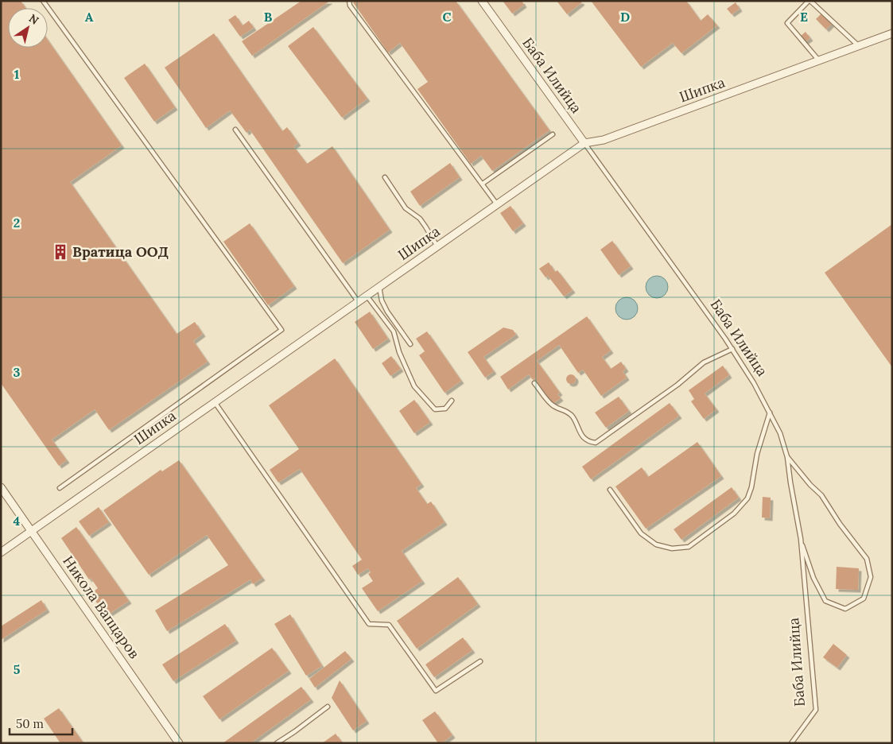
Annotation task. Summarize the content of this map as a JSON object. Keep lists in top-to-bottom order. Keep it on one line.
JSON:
{"streets":{"street":["Баба Илийца","Шипка","Никола Вапцаров"]},"crossings":[["Баба Илийца","Шипка"],["Шипка","Никола Вапцаров"]],"places":{"building":["Вратица ООД"]},"scale_bar":"50 m","north":"top right","grid":{"columns":["A","B","C","D","E"],"rows":["1","2","3","4","5"]}}
